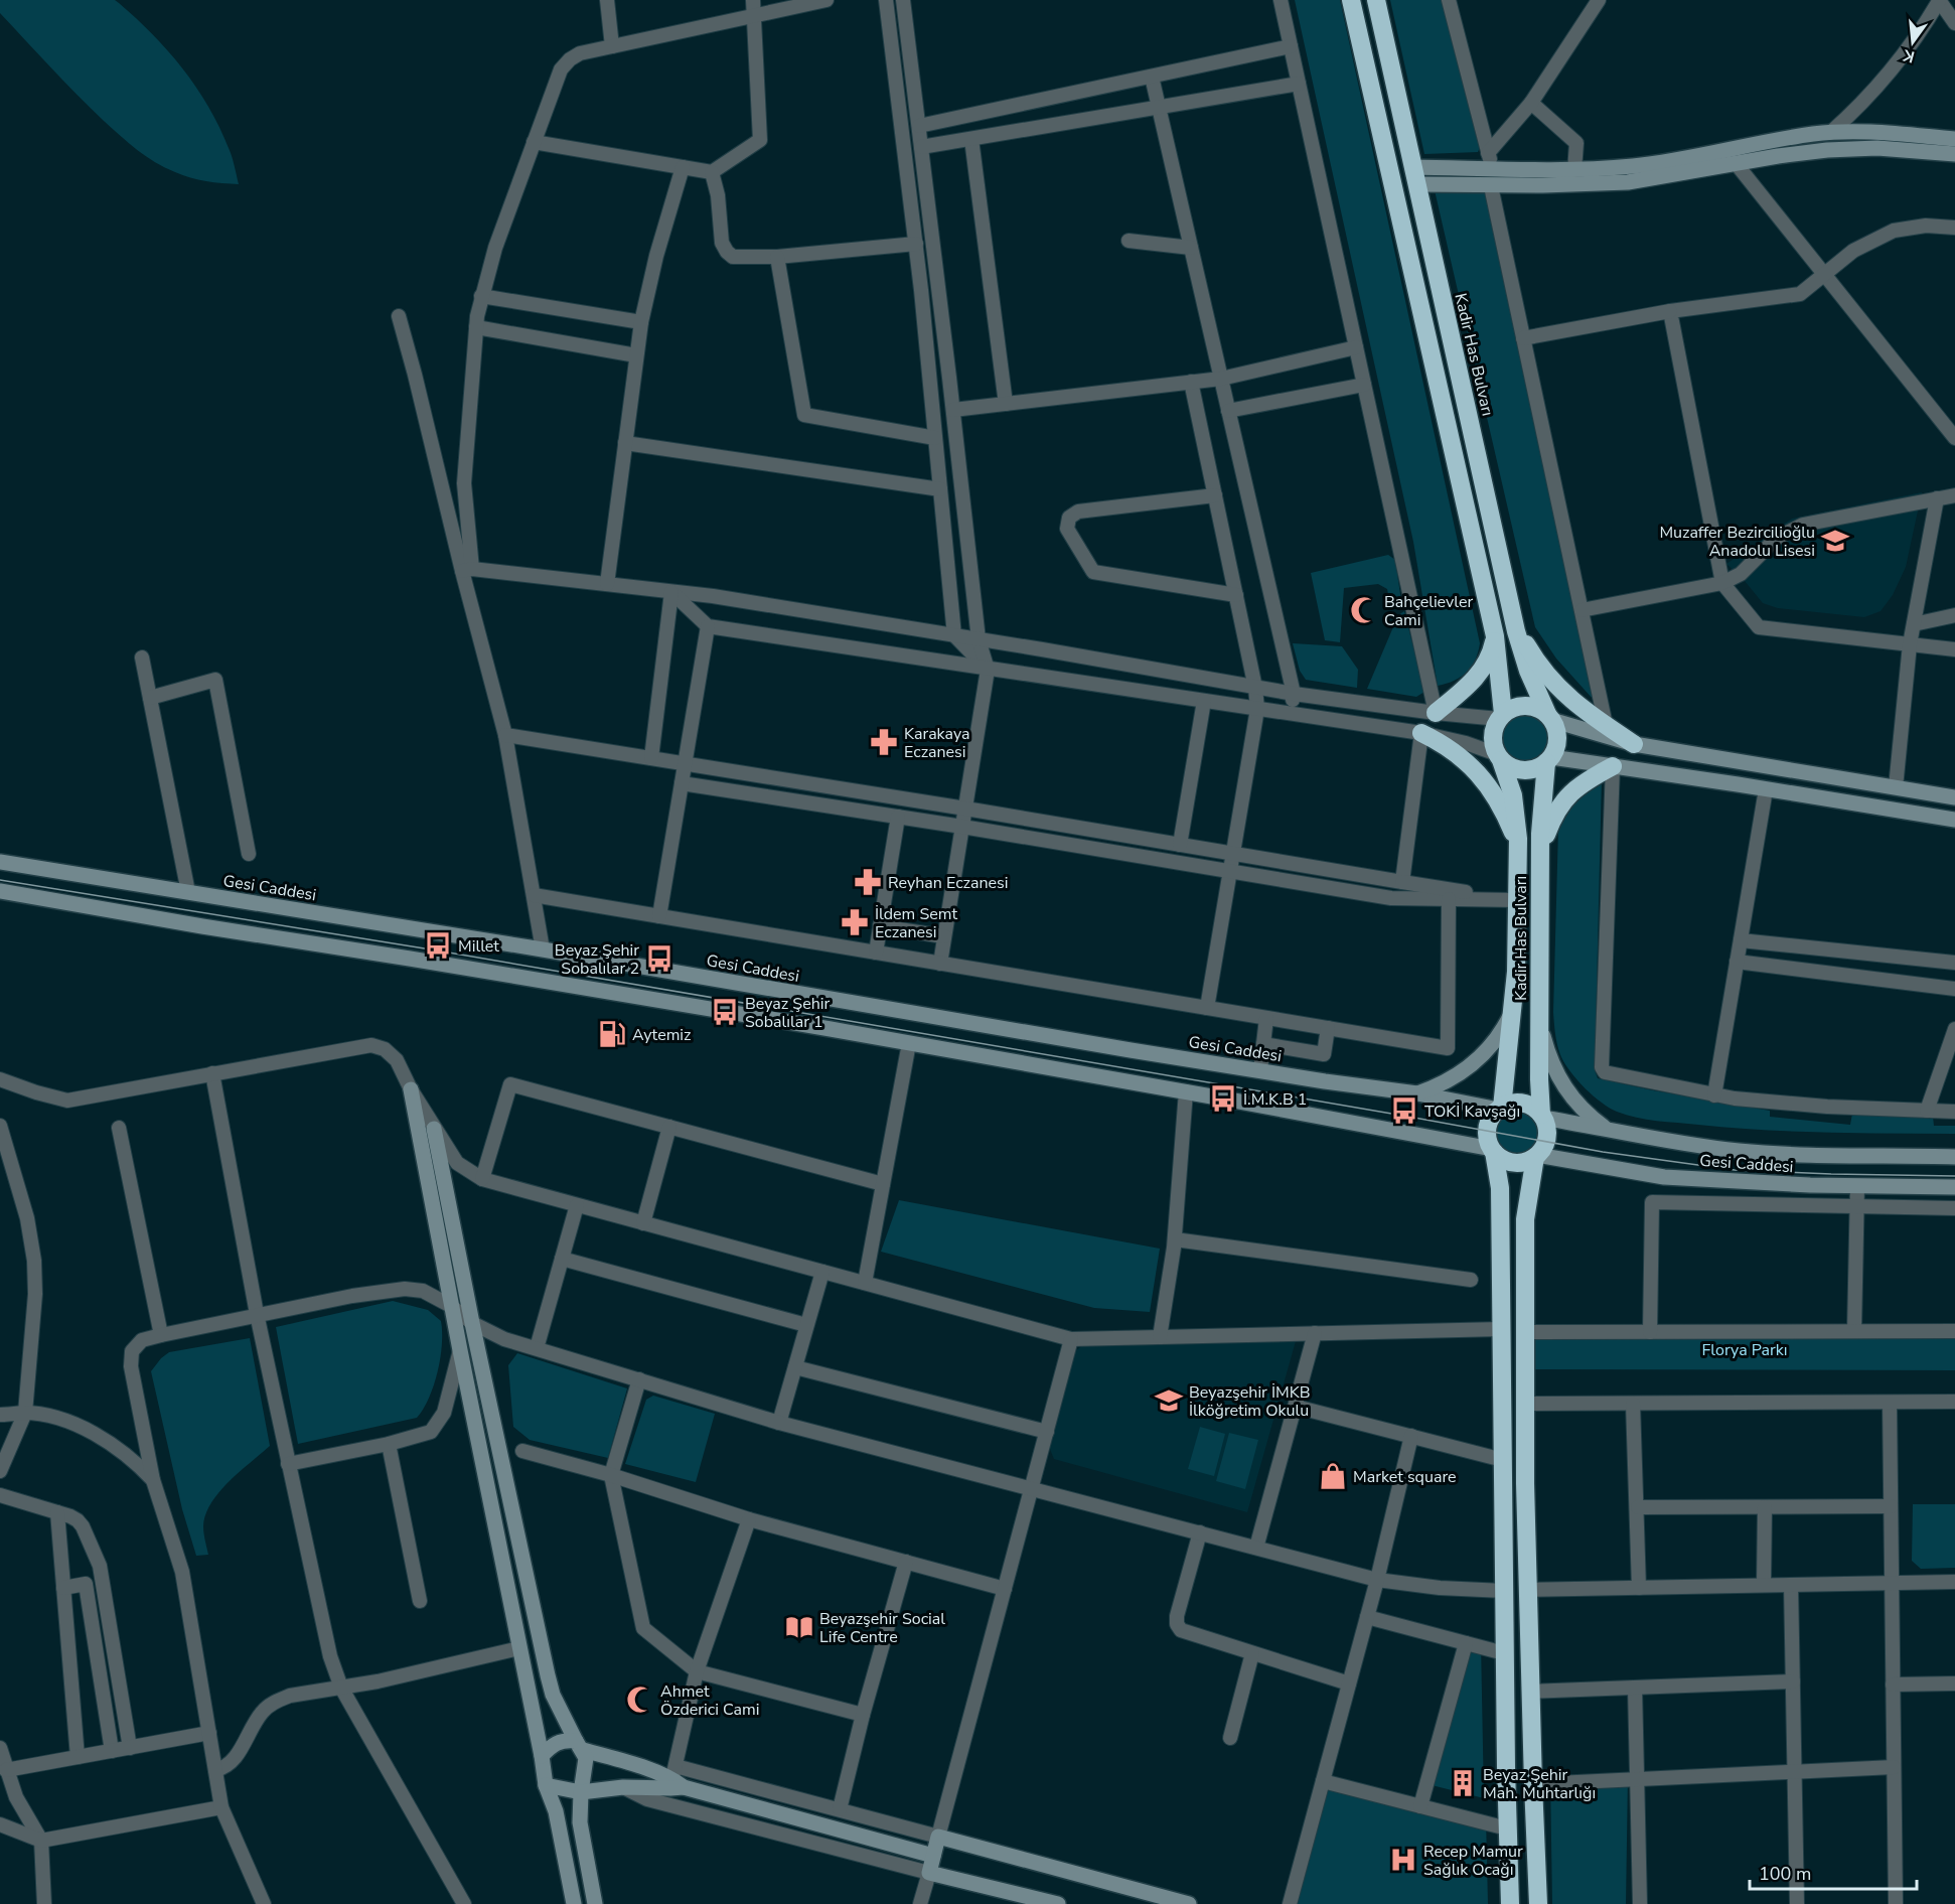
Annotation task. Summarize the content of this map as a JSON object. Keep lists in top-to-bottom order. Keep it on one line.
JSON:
{"streets":{"highway":["Kadir Has Bulvarı"],"main road":["Gesi Caddesi"]},"crossings":[["Kadir Has Bulvarı","Gesi Caddesi"]],"parks":["Florya Parkı"],"places":{"school or university":["Muzaffer Bezircilioğlu Anadolu Lisesi","Beyazşehir İMKB İlköğretim Okulu"],"mosque":["Bahçelievler Cami","Ahmet Özderici Cami"],"pharmacy":["Karakaya Eczanesi","Reyhan Eczanesi","İldem Semt Eczanesi"],"bus stop":["Millet","Beyaz Şehir Sobalılar 2","Beyaz Şehir Sobalılar 1","İ.M.K.B 1","TOKİ Kavşağı"],"fuel station":["Aytemiz"],"shop":["Market square"],"library":["Beyazşehir Social Life Centre"],"building":["Beyaz Şehir Mah. Muhtarlığı"],"hospital":["Recep Mamur Sağlık Ocağı"]},"scale_bar":"100 m","north":"bottom"}
